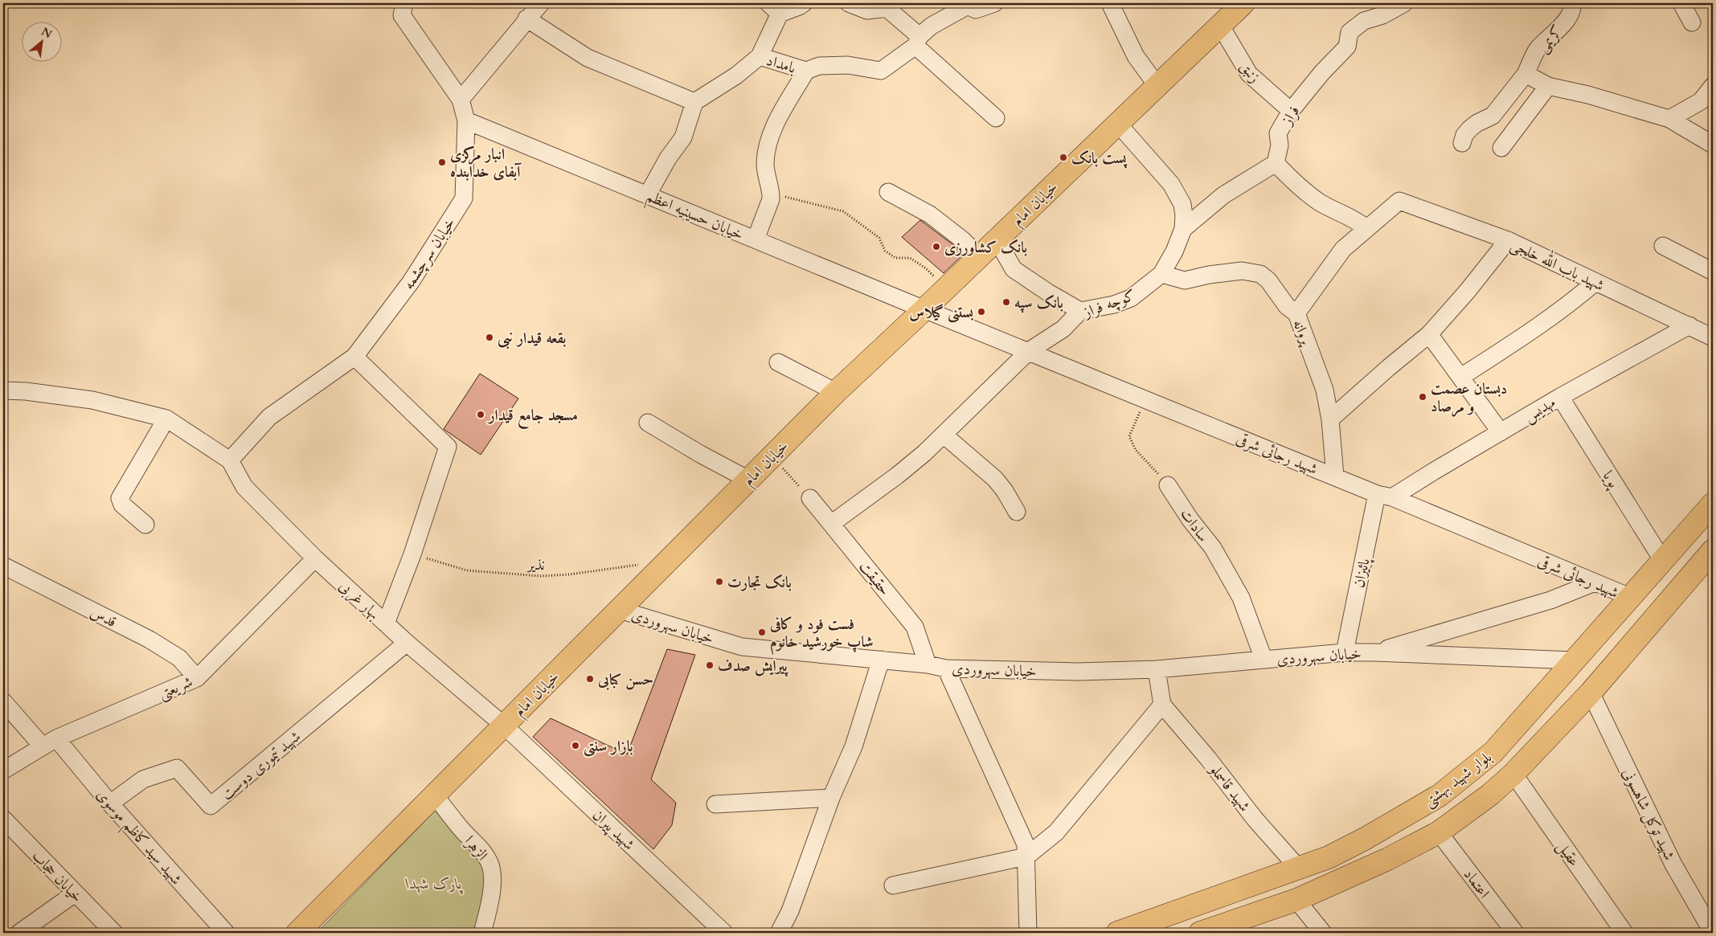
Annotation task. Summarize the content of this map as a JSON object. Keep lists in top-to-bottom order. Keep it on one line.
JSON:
{"streets":{"main road":["خیابان امام","بلوار شهید بهشتی"],"street":["کریمی","بامداد","زنبق","فراز","خیابان حسینیه اعظم","خیابان سرچشمه","شهید باب الله خلجی","کوچه فراز","پروانه","مهدیس","شهید رجائی شرقی","پویا","سادات","پائیزان","حقیقت","بهار غربی","قدس","خیابان سهروردی","شریعتی","شهید تیموری دوست","شهید قاسملو","شهید توکل شاهسونی","شهید پیران","شهید سید کاظم موسوی","الزهرا","عقیل","خیابان حجاب","اعتماد"],"path":["نذیر"]},"crossings":[["زنبق","فراز"],["زنبق","خیابان امام"],["خیابان امام","خیابان حسینیه اعظم"],["خیابان امام","کوچه فراز"],["خیابان امام","شهید رجائی شرقی"],["خیابان امام","نذیر"],["خیابان امام","بهار غربی"],["خیابان امام","خیابان سهروردی"],["خیابان امام","شهید پیران"],["خیابان امام","الزهرا"],["خیابان حسینیه اعظم","خیابان سرچشمه"],["خیابان حسینیه اعظم","شهید رجائی شرقی"],["خیابان سرچشمه","بهار غربی"],["شهید باب الله خلجی","مهدیس"],["کوچه فراز","پروانه"],["کوچه فراز","شهید رجائی شرقی"],["کوچه فراز","حقیقت"],["پروانه","شهید رجائی شرقی"],["مهدیس","شهید رجائی شرقی"],["مهدیس","پویا"],["مهدیس","پائیزان"],["شهید رجائی شرقی","پائیزان"],["شهید رجائی شرقی","خیابان سهروردی"],["شهید رجائی شرقی","بلوار شهید بهشتی"],["پویا","بلوار شهید بهشتی"],["سادات","خیابان سهروردی"],["پائیزان","خیابان سهروردی"],["حقیقت","خیابان سهروردی"],["بهار غربی","شریعتی"],["بهار غربی","شهید تیموری دوست"],["بهار غربی","شهید پیران"],["قدس","شریعتی"],["خیابان سهروردی","بلوار شهید بهشتی"],["شریعتی","شهید سید کاظم موسوی"],["شهید تیموری دوست","شهید سید کاظم موسوی"],["بلوار شهید بهشتی","شهید قاسملو"],["بلوار شهید بهشتی","شهید توکل شاهسونی"],["بلوار شهید بهشتی","عقیل"],["بلوار شهید بهشتی","اعتماد"]],"parks":["پارک شهدا"],"places":["پست بانک","انبار مرکزی آبفای خدابنده","بانک کشاورزی","بانک سپه","بستنی گیلاس","بقعه قیدار نبی","دبستان عصمت و مرصاد","مسجد جامع قیدار","بانک تجارت","فست فود و کافی شاپ خورشید خانوم","پیرایش صدف","حسن کبابی","بازار سنتی"],"north":"top right"}
